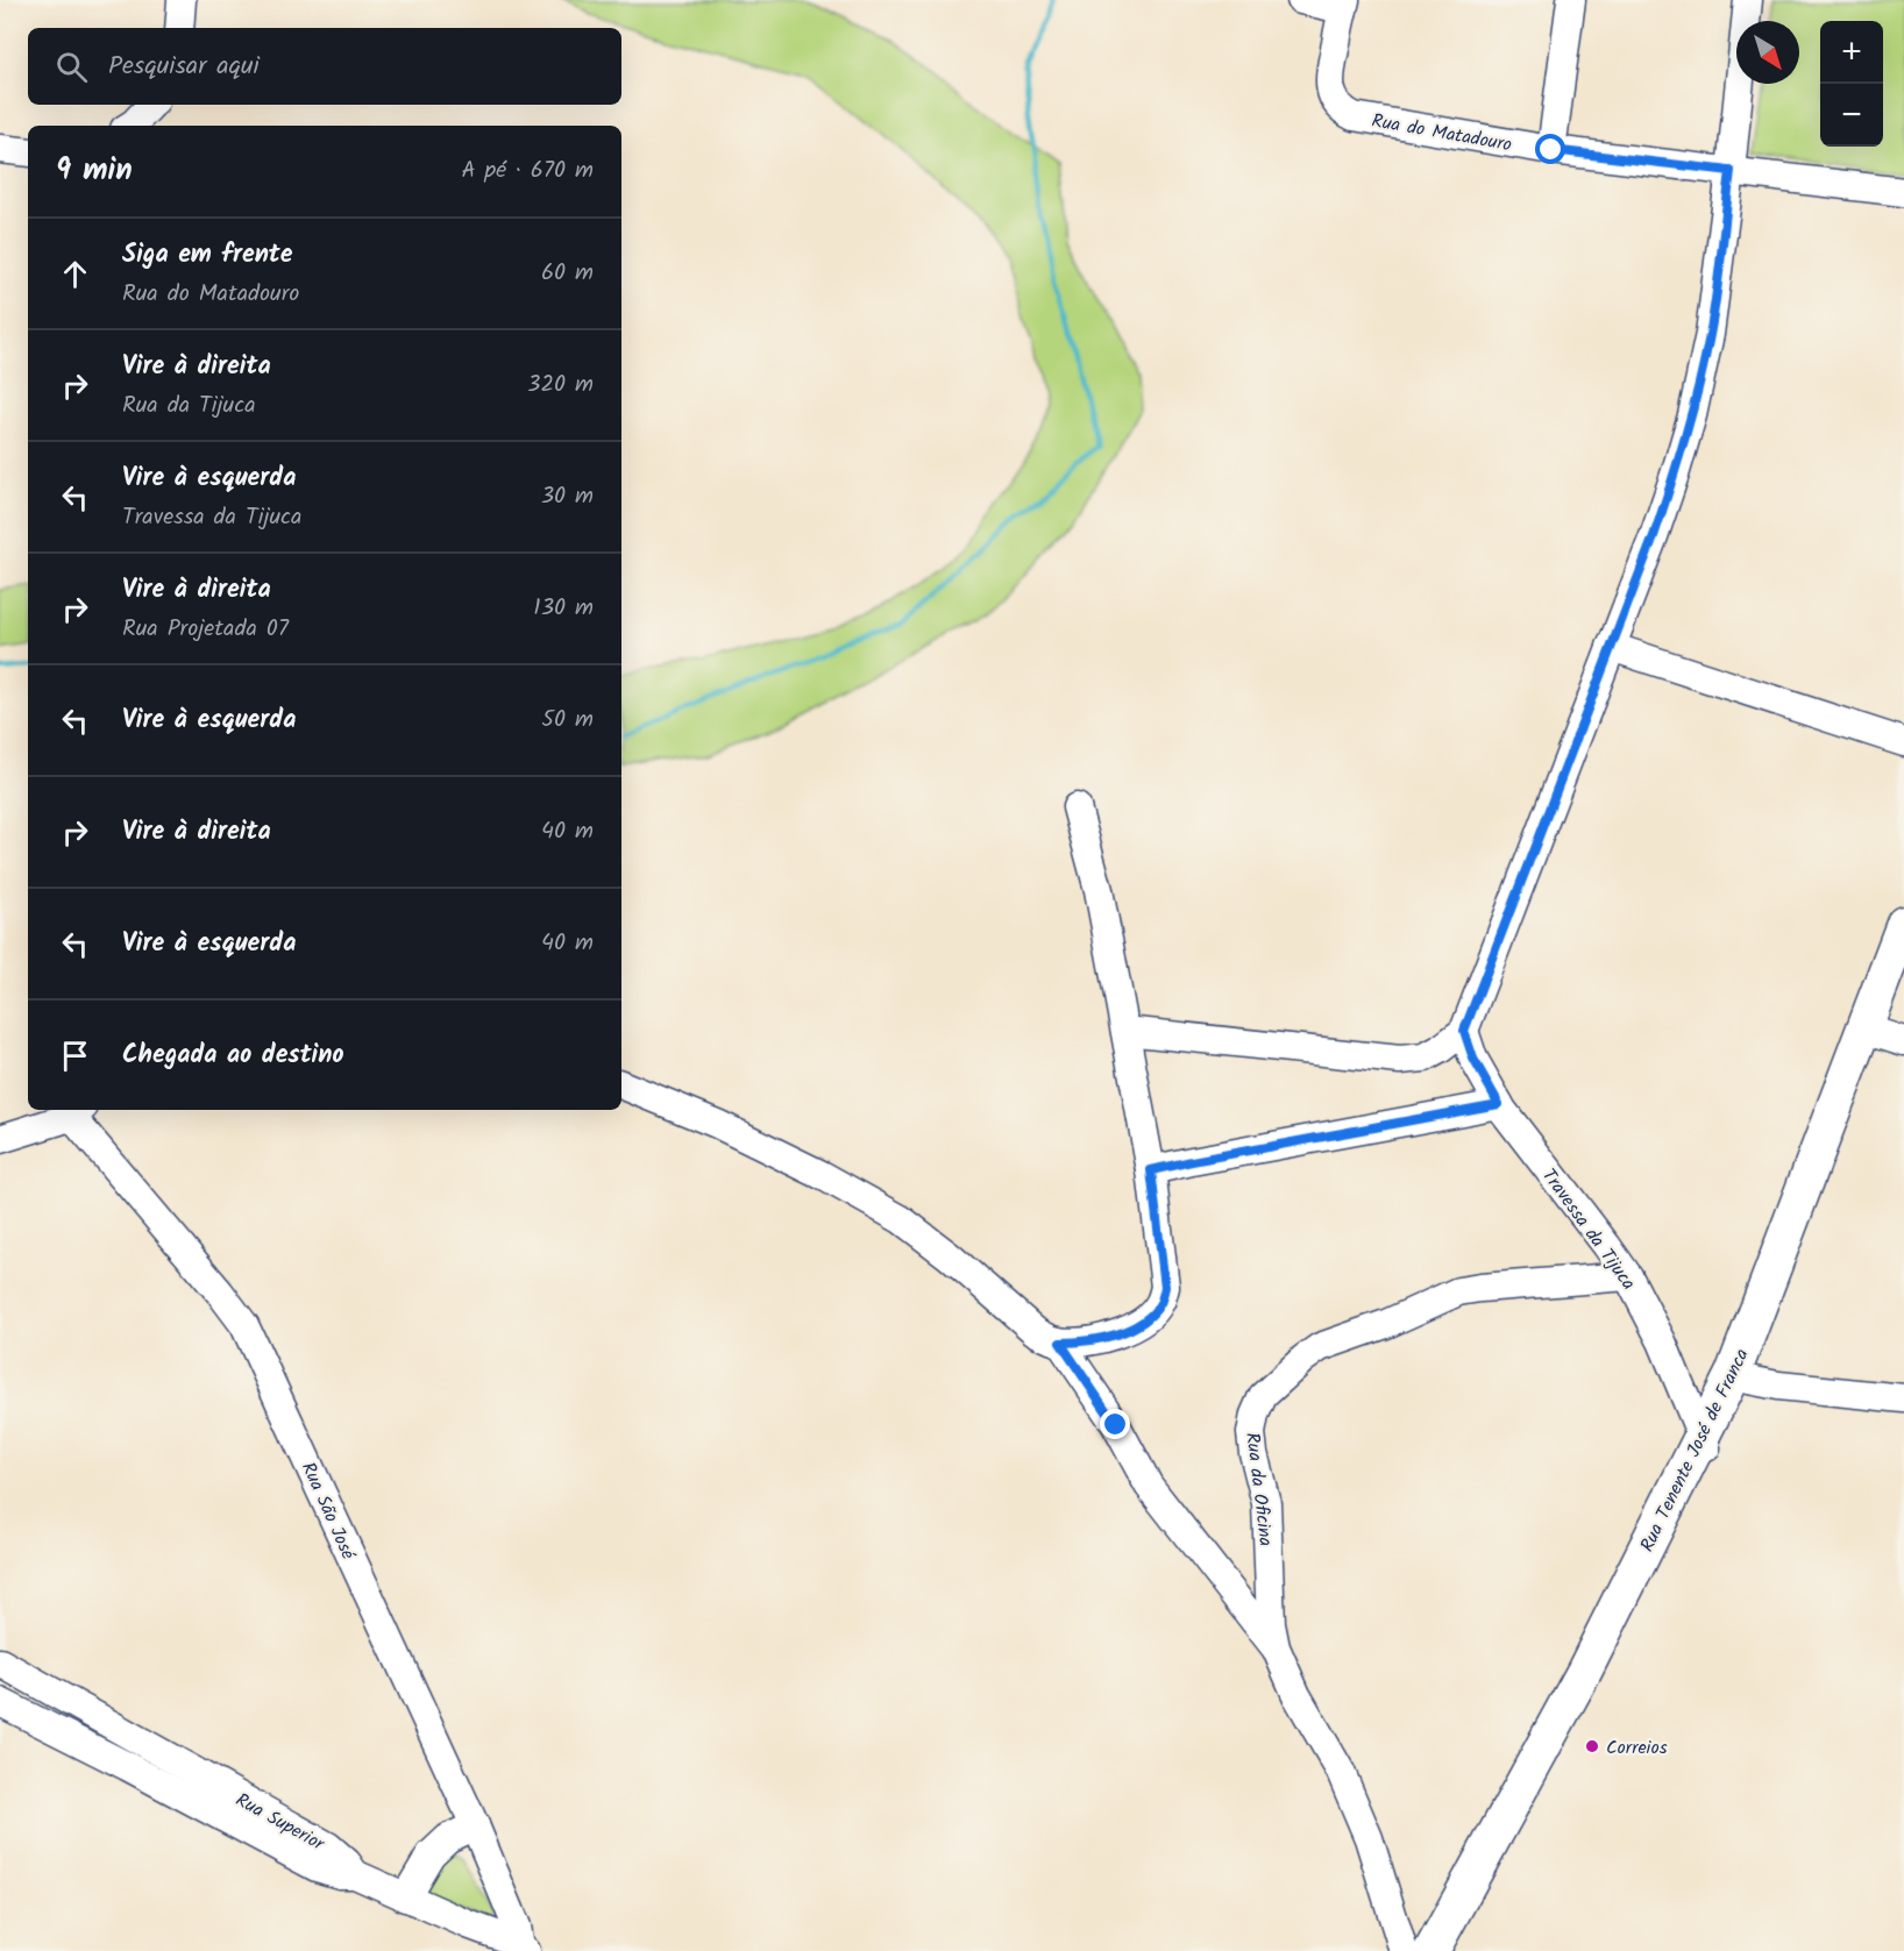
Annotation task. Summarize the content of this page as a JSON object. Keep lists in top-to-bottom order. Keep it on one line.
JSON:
{"streets":{"main road":["Rua Tenente José de Franca"],"street":["Rua do Matadouro","Travessa da Tijuca","Rua da Oficina","Rua São José","Rua Superior"]},"crossings":[["Travessa da Tijuca","Rua Tenente José de Franca"],["Travessa da Tijuca","Rua da Oficina"]],"places":["Correios"],"north":"bottom right","page":{"map_buttons":["+","−"],"search":"Pesquisar aqui","heading":["9 min","A pé · 670 m"],"list":[["Siga em frente","Rua do Matadouro","60 m"],["Vire à direita","Rua da Tijuca","320 m"],["Vire à esquerda","Travessa da Tijuca","30 m"],["Vire à direita","Rua Projetada 07","130 m"],["Vire à esquerda","50 m"],["Vire à direita","40 m"],["Vire à esquerda","40 m"],"Chegada ao destino"]}}
